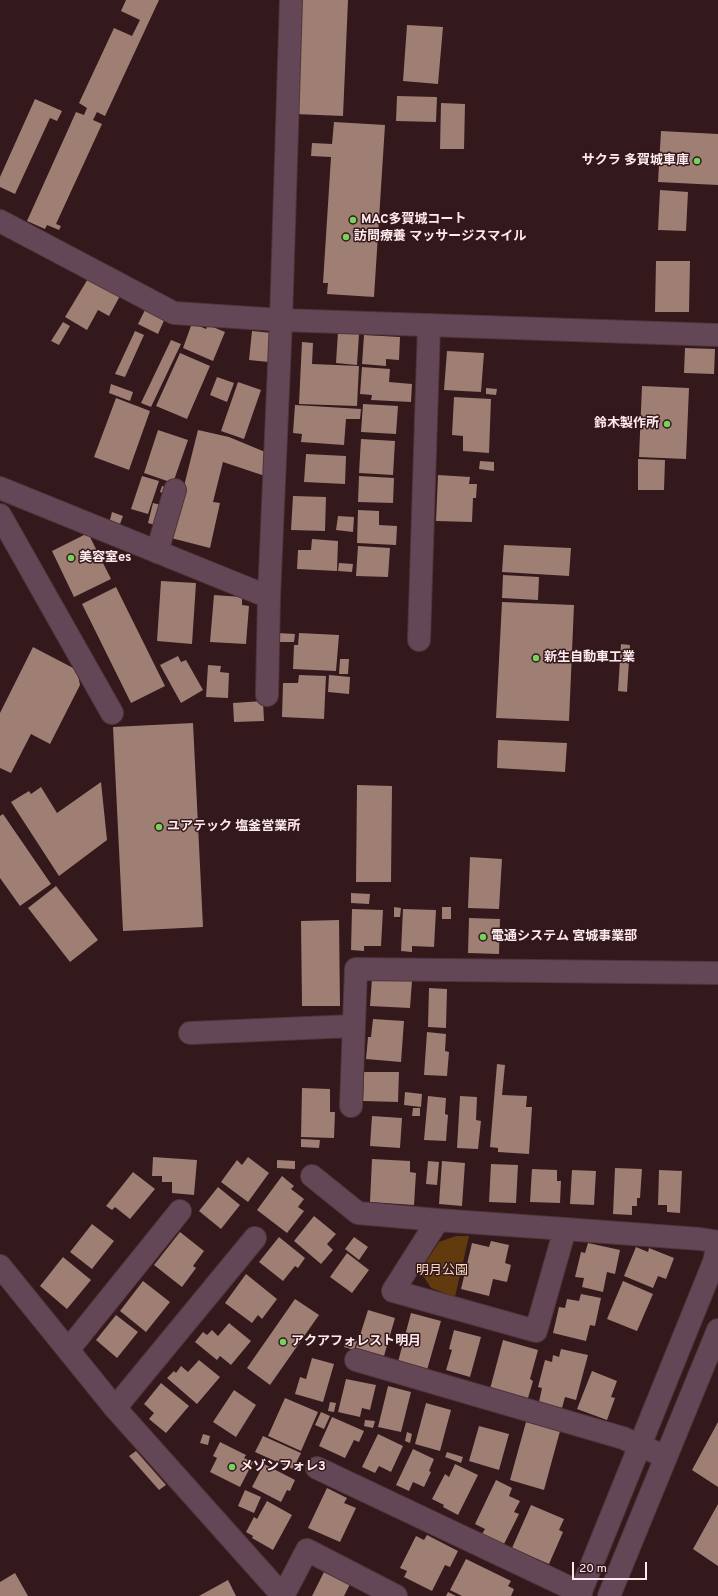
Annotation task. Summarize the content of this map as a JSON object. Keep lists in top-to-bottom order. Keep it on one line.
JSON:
{"parks":["明月公園"],"places":["サクラ 多賀城車庫","MAC多賀城コート","訪問療養 マッサージスマイル","鈴木製作所","美容室es","新生自動車工業","ユアテック 塩釜営業所","電通システム 宮城事業部","アクアフォレスト明月","メゾンフォレ3"],"scale_bar":"20 m"}
